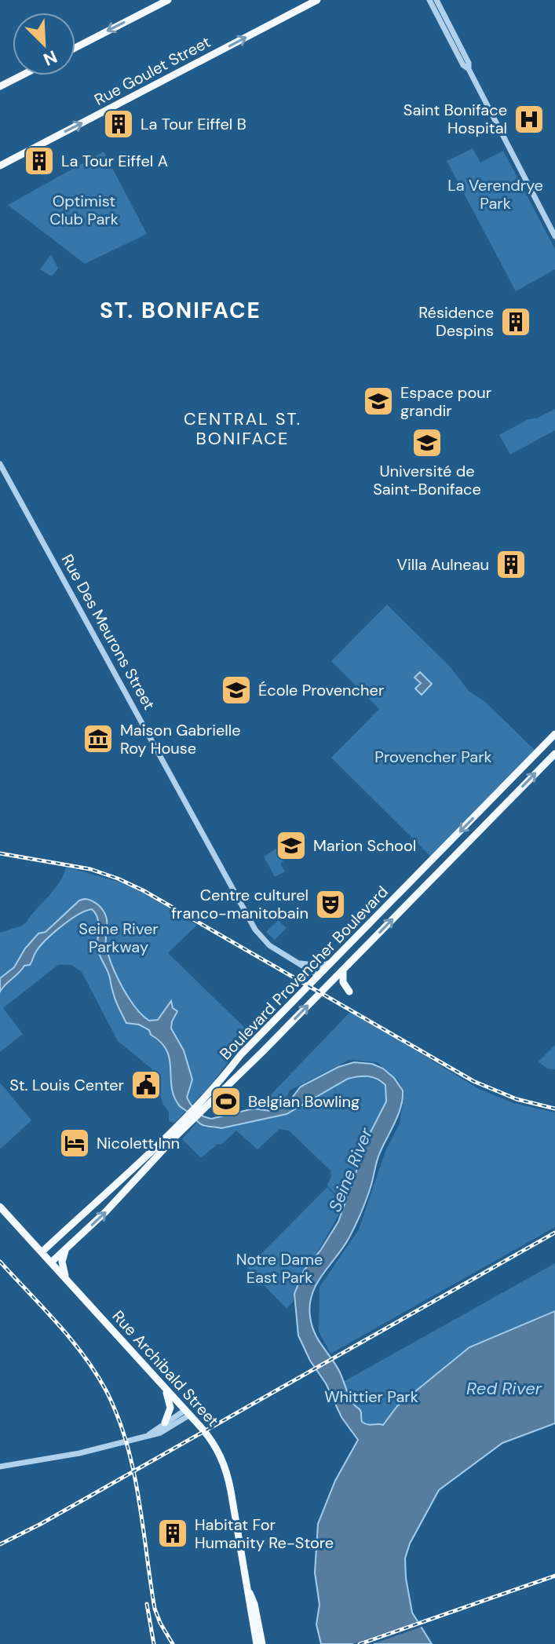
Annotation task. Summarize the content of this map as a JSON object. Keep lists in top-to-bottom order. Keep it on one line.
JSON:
{"streets":{"main road":["Rue Goulet Street","Rue Des Meurons Street","Boulevard Provencher Boulevard","Rue Archibald Street"]},"crossings":[["Rue Des Meurons Street","Boulevard Provencher Boulevard"],["Boulevard Provencher Boulevard","Rue Archibald Street"]],"one_way":["Rue Goulet Street"],"districts":["ST. BONIFACE","CENTRAL ST. BONIFACE"],"water":["Seine River","Red River"],"parks":["La Verendrye Park","Optimist Club Park","Provencher Park","Seine River Parkway","Notre Dame East Park","Whittier Park"],"places":{"hospital":["Saint Boniface Hospital"],"building":["La Tour Eiffel B","La Tour Eiffel A","Résidence Despins","Villa Aulneau","Habitat For Humanity Re-Store"],"school or university":["Espace pour grandir","Université de Saint-Boniface","École Provencher","Marion School"],"museum":["Maison Gabrielle Roy House"],"theatre":["Centre culturel franco-manitobain"],"public building":["St. Louis Center"],"sports":["Belgian Bowling"],"hotel":["Nicolett Inn"]},"north":"bottom right"}
